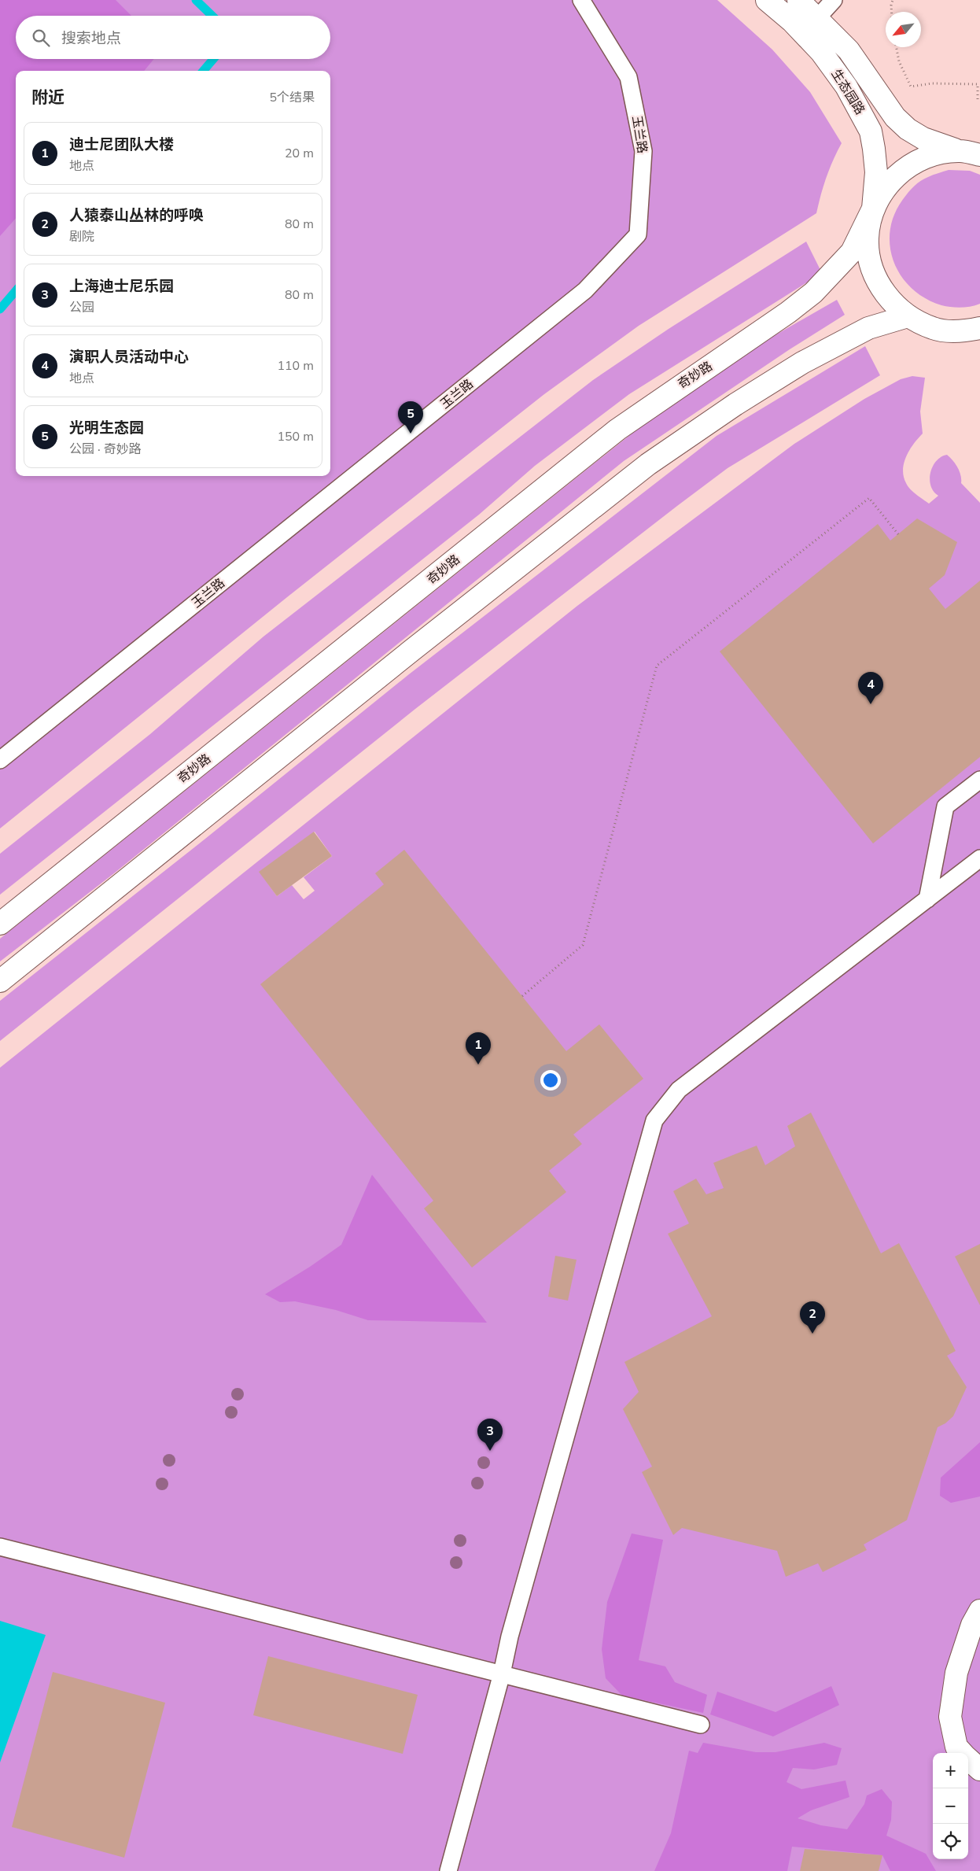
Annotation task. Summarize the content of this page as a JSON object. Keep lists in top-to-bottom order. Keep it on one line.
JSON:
{"streets":{"street":["生态园路","奇妙路"],"lane":["玉兰路"]},"crossings":[["生态园路","奇妙路"]],"north":"bottom left","page":{"search":"搜索地点","heading":["附近","5个结果"],"list":[{"mark":"1","name":"迪士尼团队大楼","note":"地点","value":"20 m"},{"mark":"2","name":"人猿泰山丛林的呼唤","note":"剧院","value":"80 m"},{"mark":"3","name":"上海迪士尼乐园","note":"公园","value":"80 m"},{"mark":"4","name":"演职人员活动中心","note":"地点","value":"110 m"},{"mark":"5","name":"光明生态园","note":"公园 · 奇妙路","value":"150 m"}],"pins":["5","4","1","2","3"],"map_buttons":["+","−"]}}
